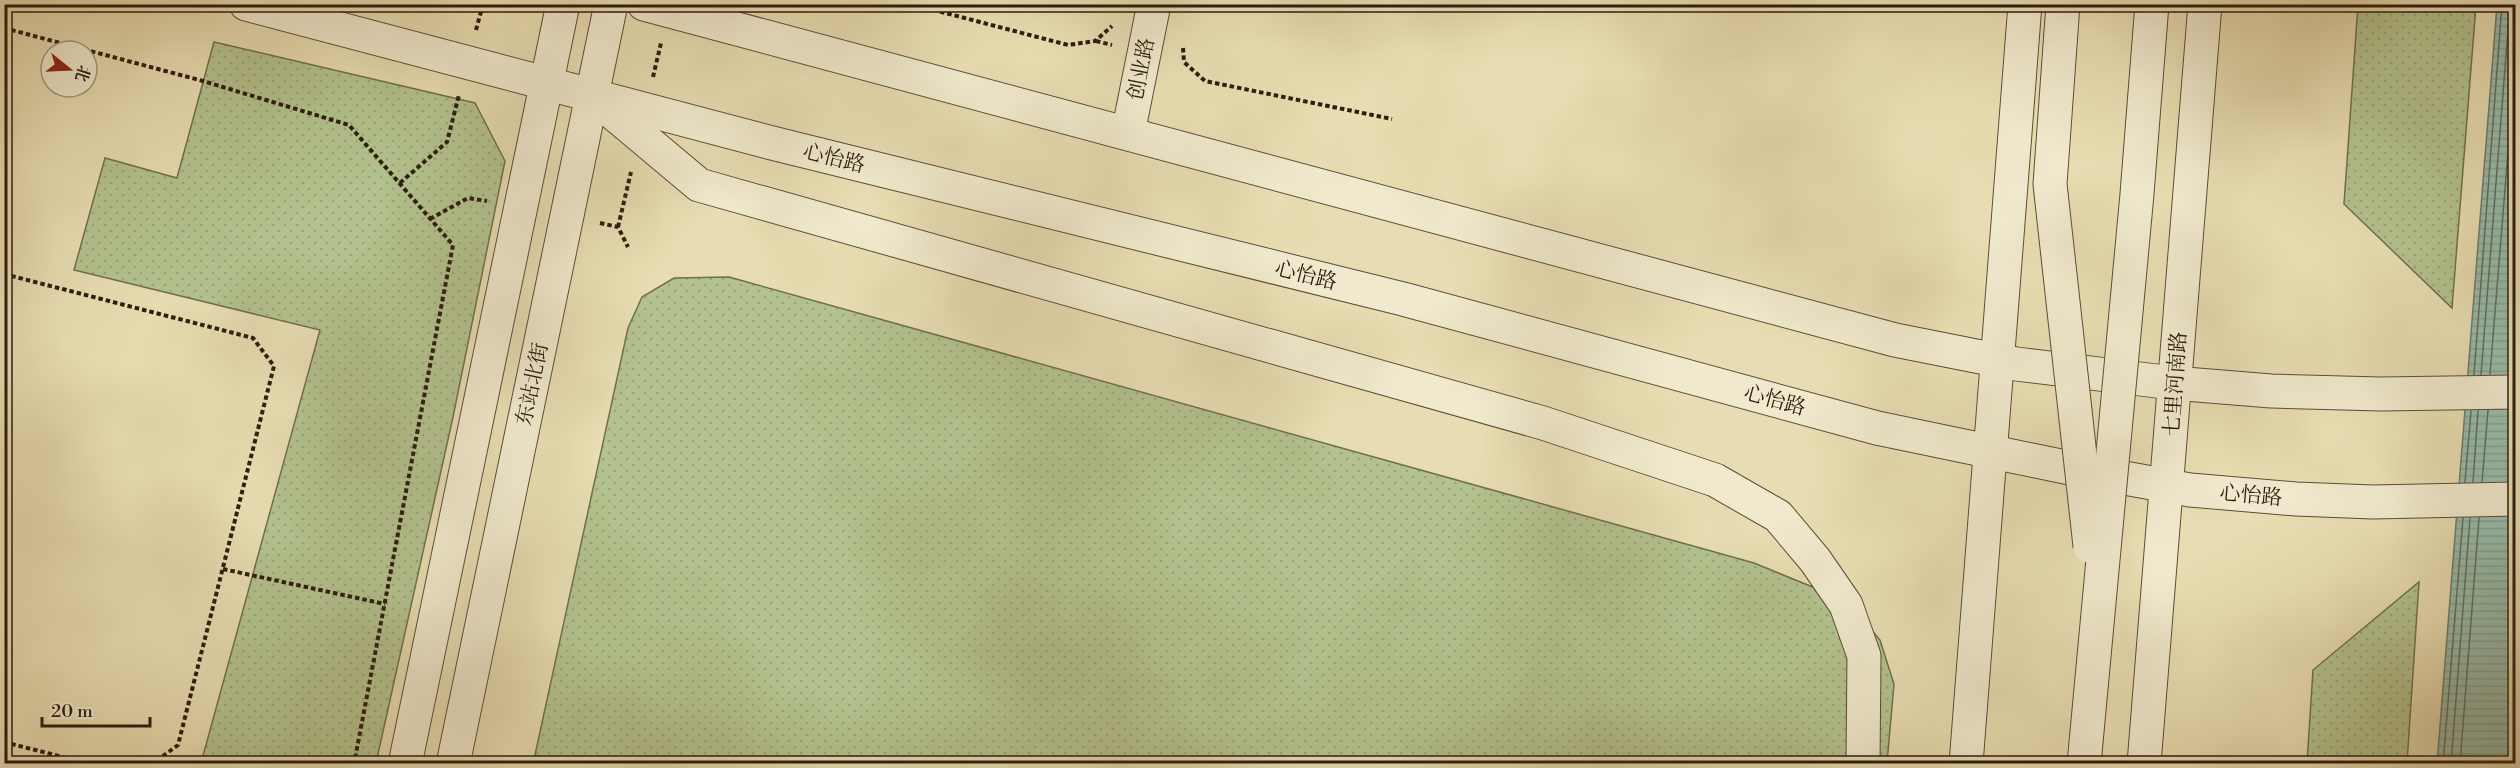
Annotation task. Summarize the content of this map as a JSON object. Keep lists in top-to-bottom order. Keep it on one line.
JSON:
{"streets":{"street":["创业路","心怡路","东站北街","七里河南路"]},"crossings":[["心怡路","东站北街"],["心怡路","七里河南路"]],"scale_bar":"20 m","north":"right"}
